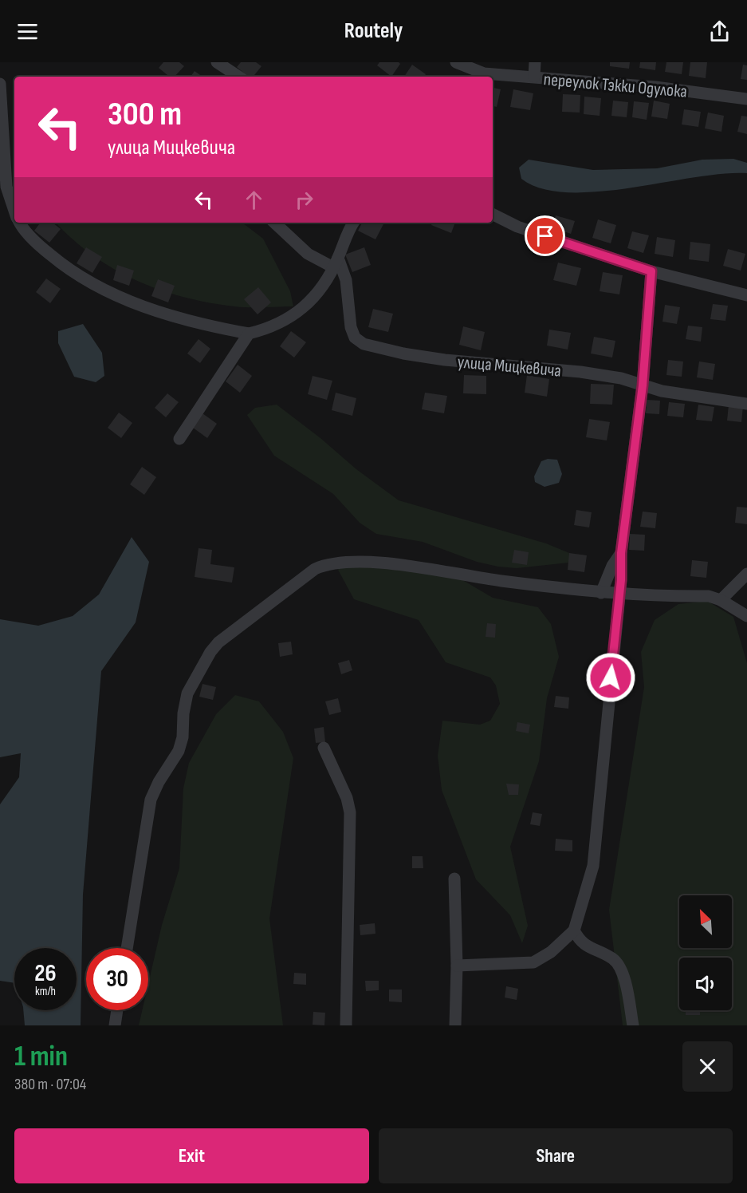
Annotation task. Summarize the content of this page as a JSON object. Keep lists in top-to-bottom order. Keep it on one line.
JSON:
{"streets":{"street":["переулок Тэкки Одулока","улица Мицкевича"]},"north":"top left","page":{"header":"Routely","turn":["300 m","улица Мицкевича"],"speed":"26 km/h","limit":"30","heading":["1 min","380 m · 07:04"],"buttons":["Exit","Share"]}}
